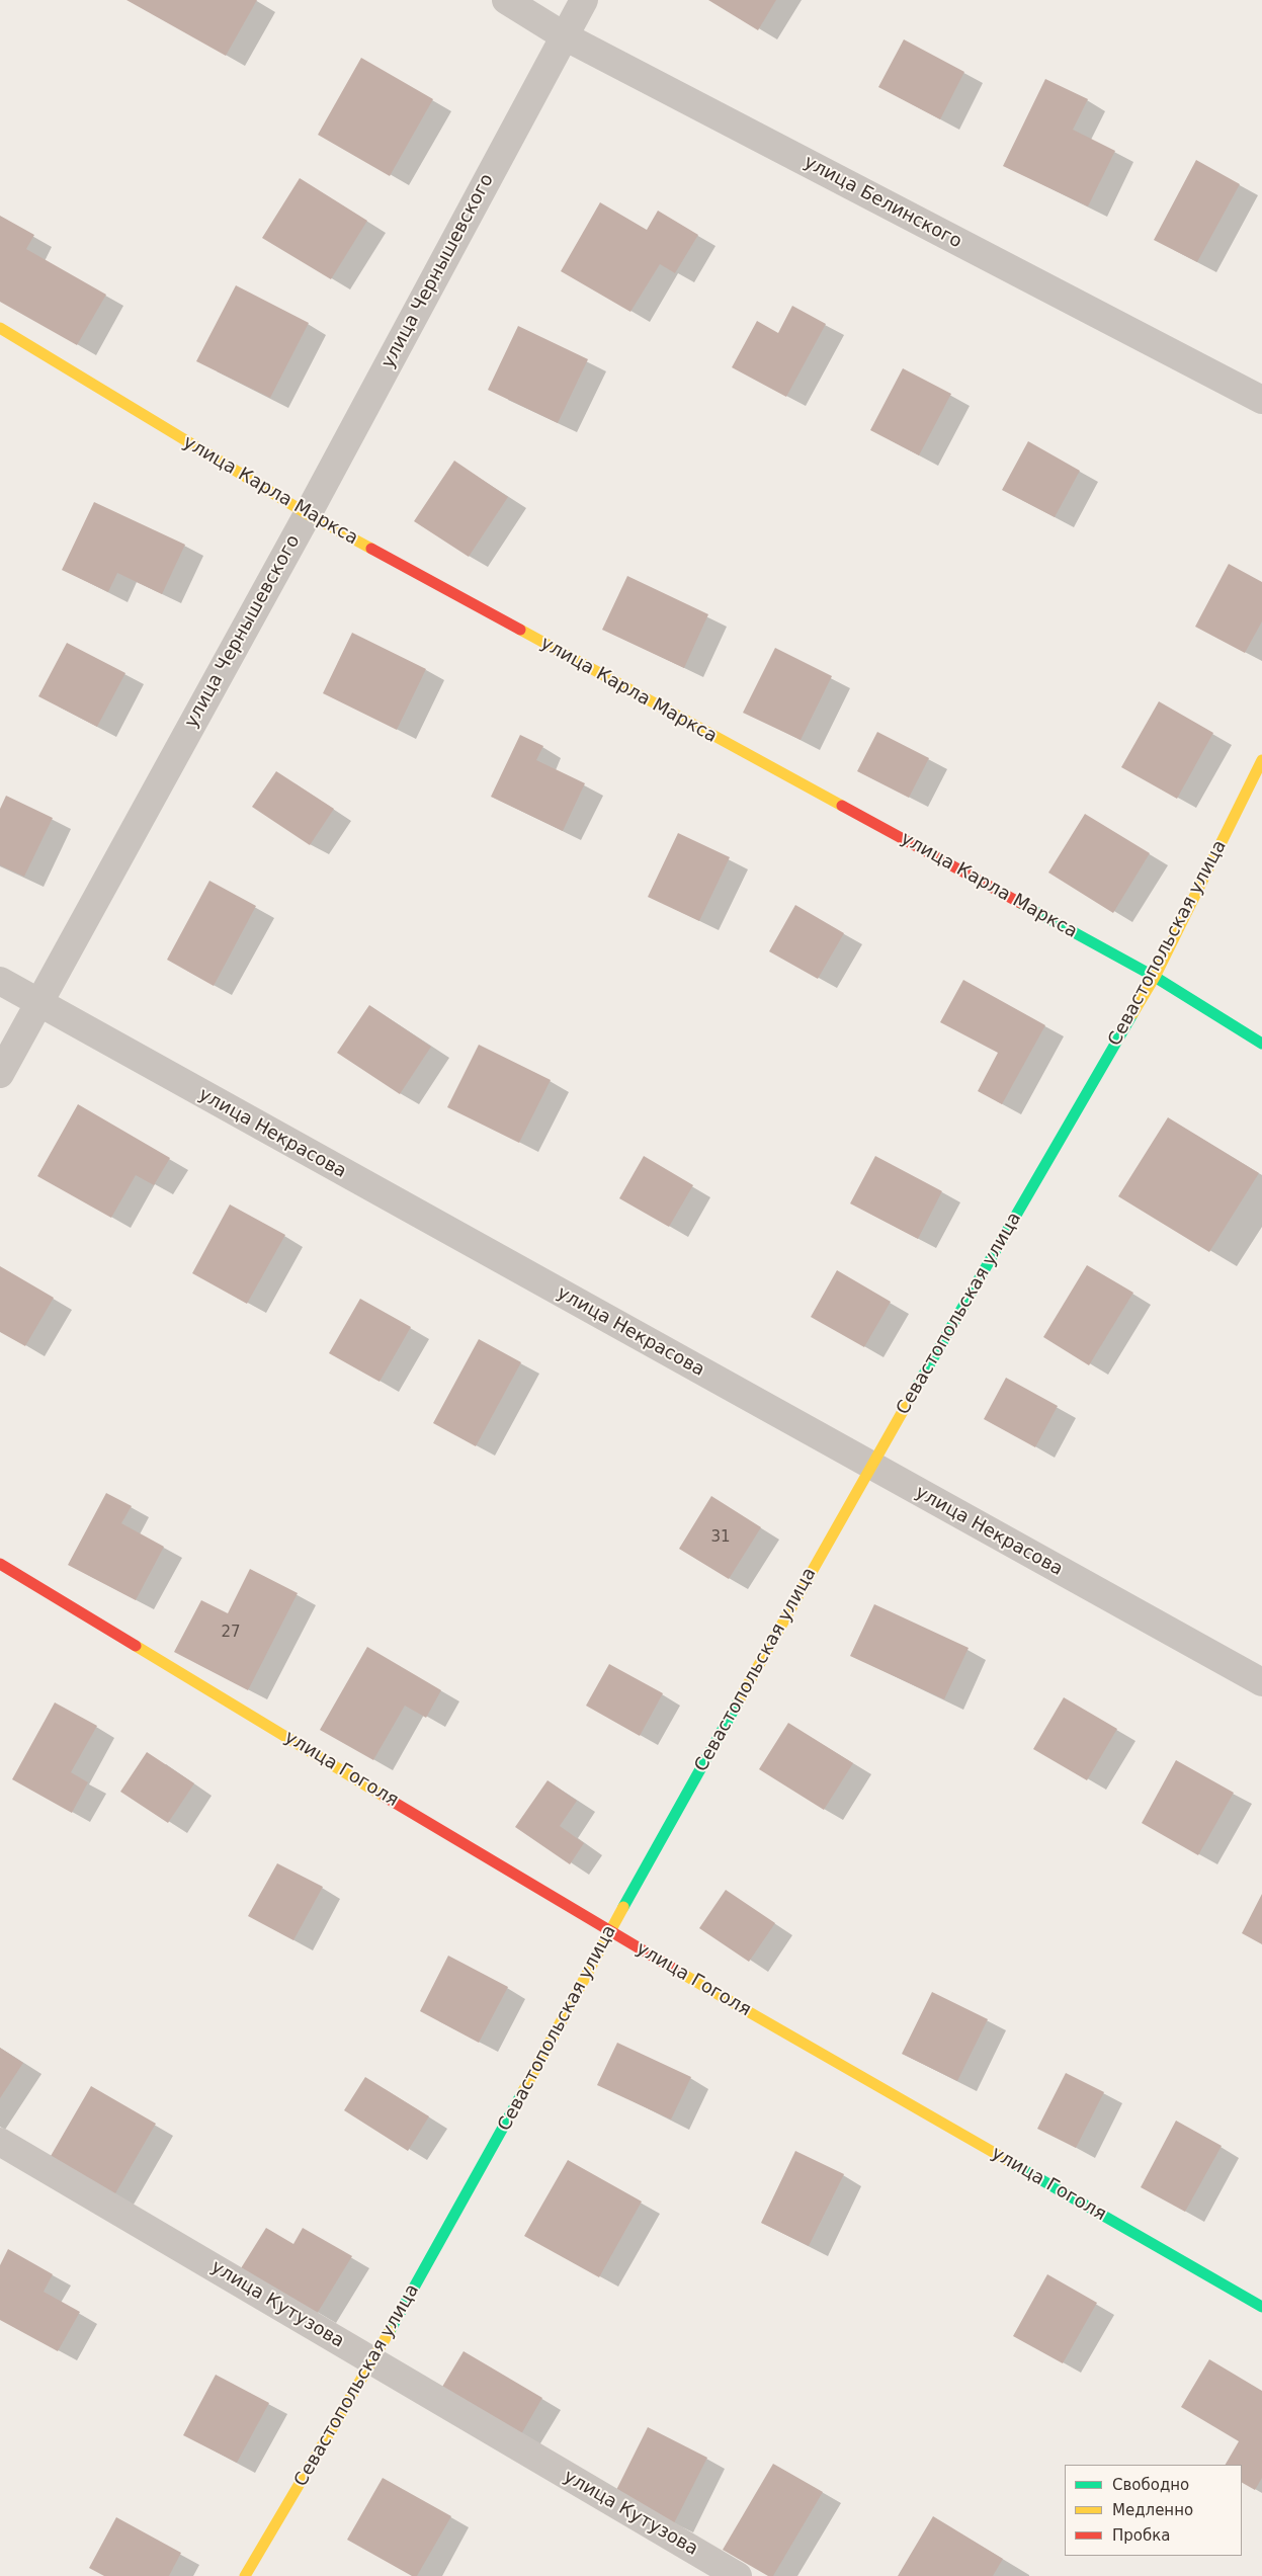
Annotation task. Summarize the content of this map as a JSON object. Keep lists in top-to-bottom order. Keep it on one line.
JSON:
{"streets":{"street":["улица Белинского","улица Чернышевского","улица Карла Маркса","Севастопольская улица","улица Некрасова","улица Гоголя","улица Кутузова"]},"crossings":[["улица Белинского","улица Чернышевского"],["улица Чернышевского","улица Карла Маркса"],["улица Чернышевского","улица Некрасова"],["улица Карла Маркса","Севастопольская улица"],["Севастопольская улица","улица Некрасова"],["Севастопольская улица","улица Гоголя"],["Севастопольская улица","улица Кутузова"]],"house_numbers":["31","27"],"legend":["Свободно","Медленно","Пробка"]}
